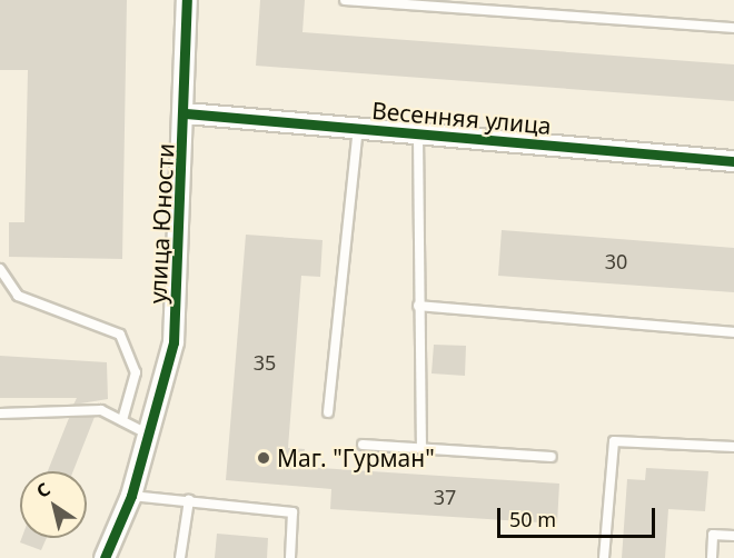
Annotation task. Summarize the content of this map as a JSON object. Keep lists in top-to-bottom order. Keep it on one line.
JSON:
{"streets":{"street":["Весенняя улица","улица Юности"]},"crossings":[["Весенняя улица","улица Юности"]],"places":["Маг. \"Гурман\""],"house_numbers":["30","35","37"],"scale_bar":"50 m","north":"top left"}
